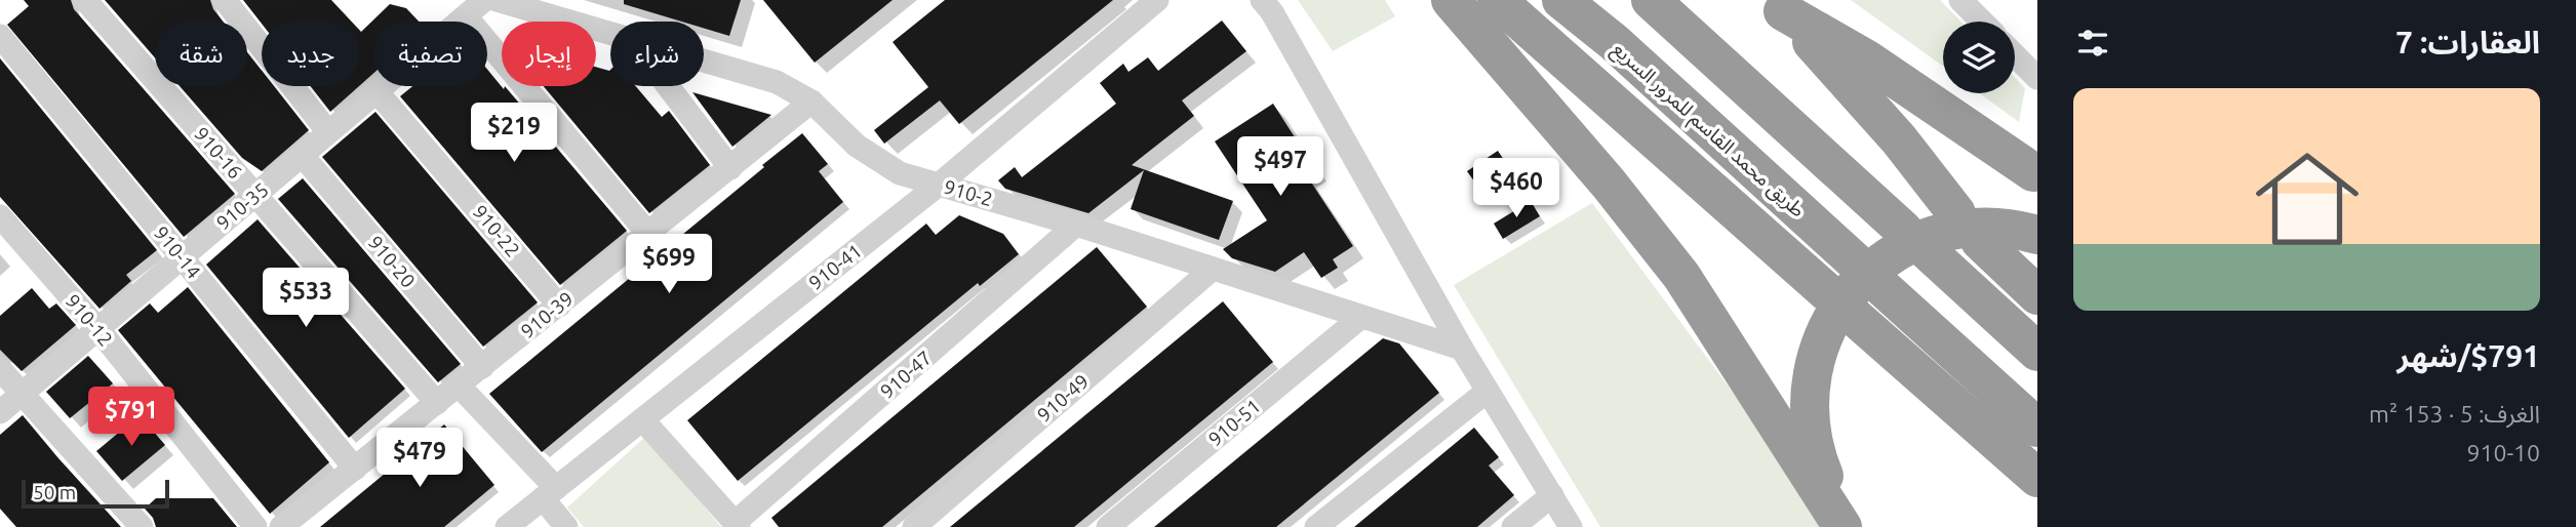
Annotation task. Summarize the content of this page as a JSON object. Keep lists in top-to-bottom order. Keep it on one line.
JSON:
{"streets":{"highway":["طريق محمد القاسم للمرور السريع"],"street":["910-16","910-2","910-35","910-22","910-14","910-20","910-41","910-39","910-12","910-47","910-49","910-51"]},"crossings":[["910-16","910-35"],["910-16","910-39"],["910-2","910-41"],["910-2","910-39"],["910-2","910-47"],["910-2","910-49"],["910-2","910-51"],["910-35","910-22"],["910-35","910-14"],["910-35","910-20"],["910-35","910-12"],["910-22","910-39"],["910-14","910-39"],["910-20","910-39"]],"scale_bar":"50 m","page":{"heading":"العقارات: 7","chip":["شراء","إيجار","تصفية","جديد","شقة"],"list":[{"name":"$791/شهر","note":"الغرف: 5 · 153 m² · 910-10"}],"price":["$219","$497","$460","$699","$533","$791","$479"],"scale":"50 m"}}
